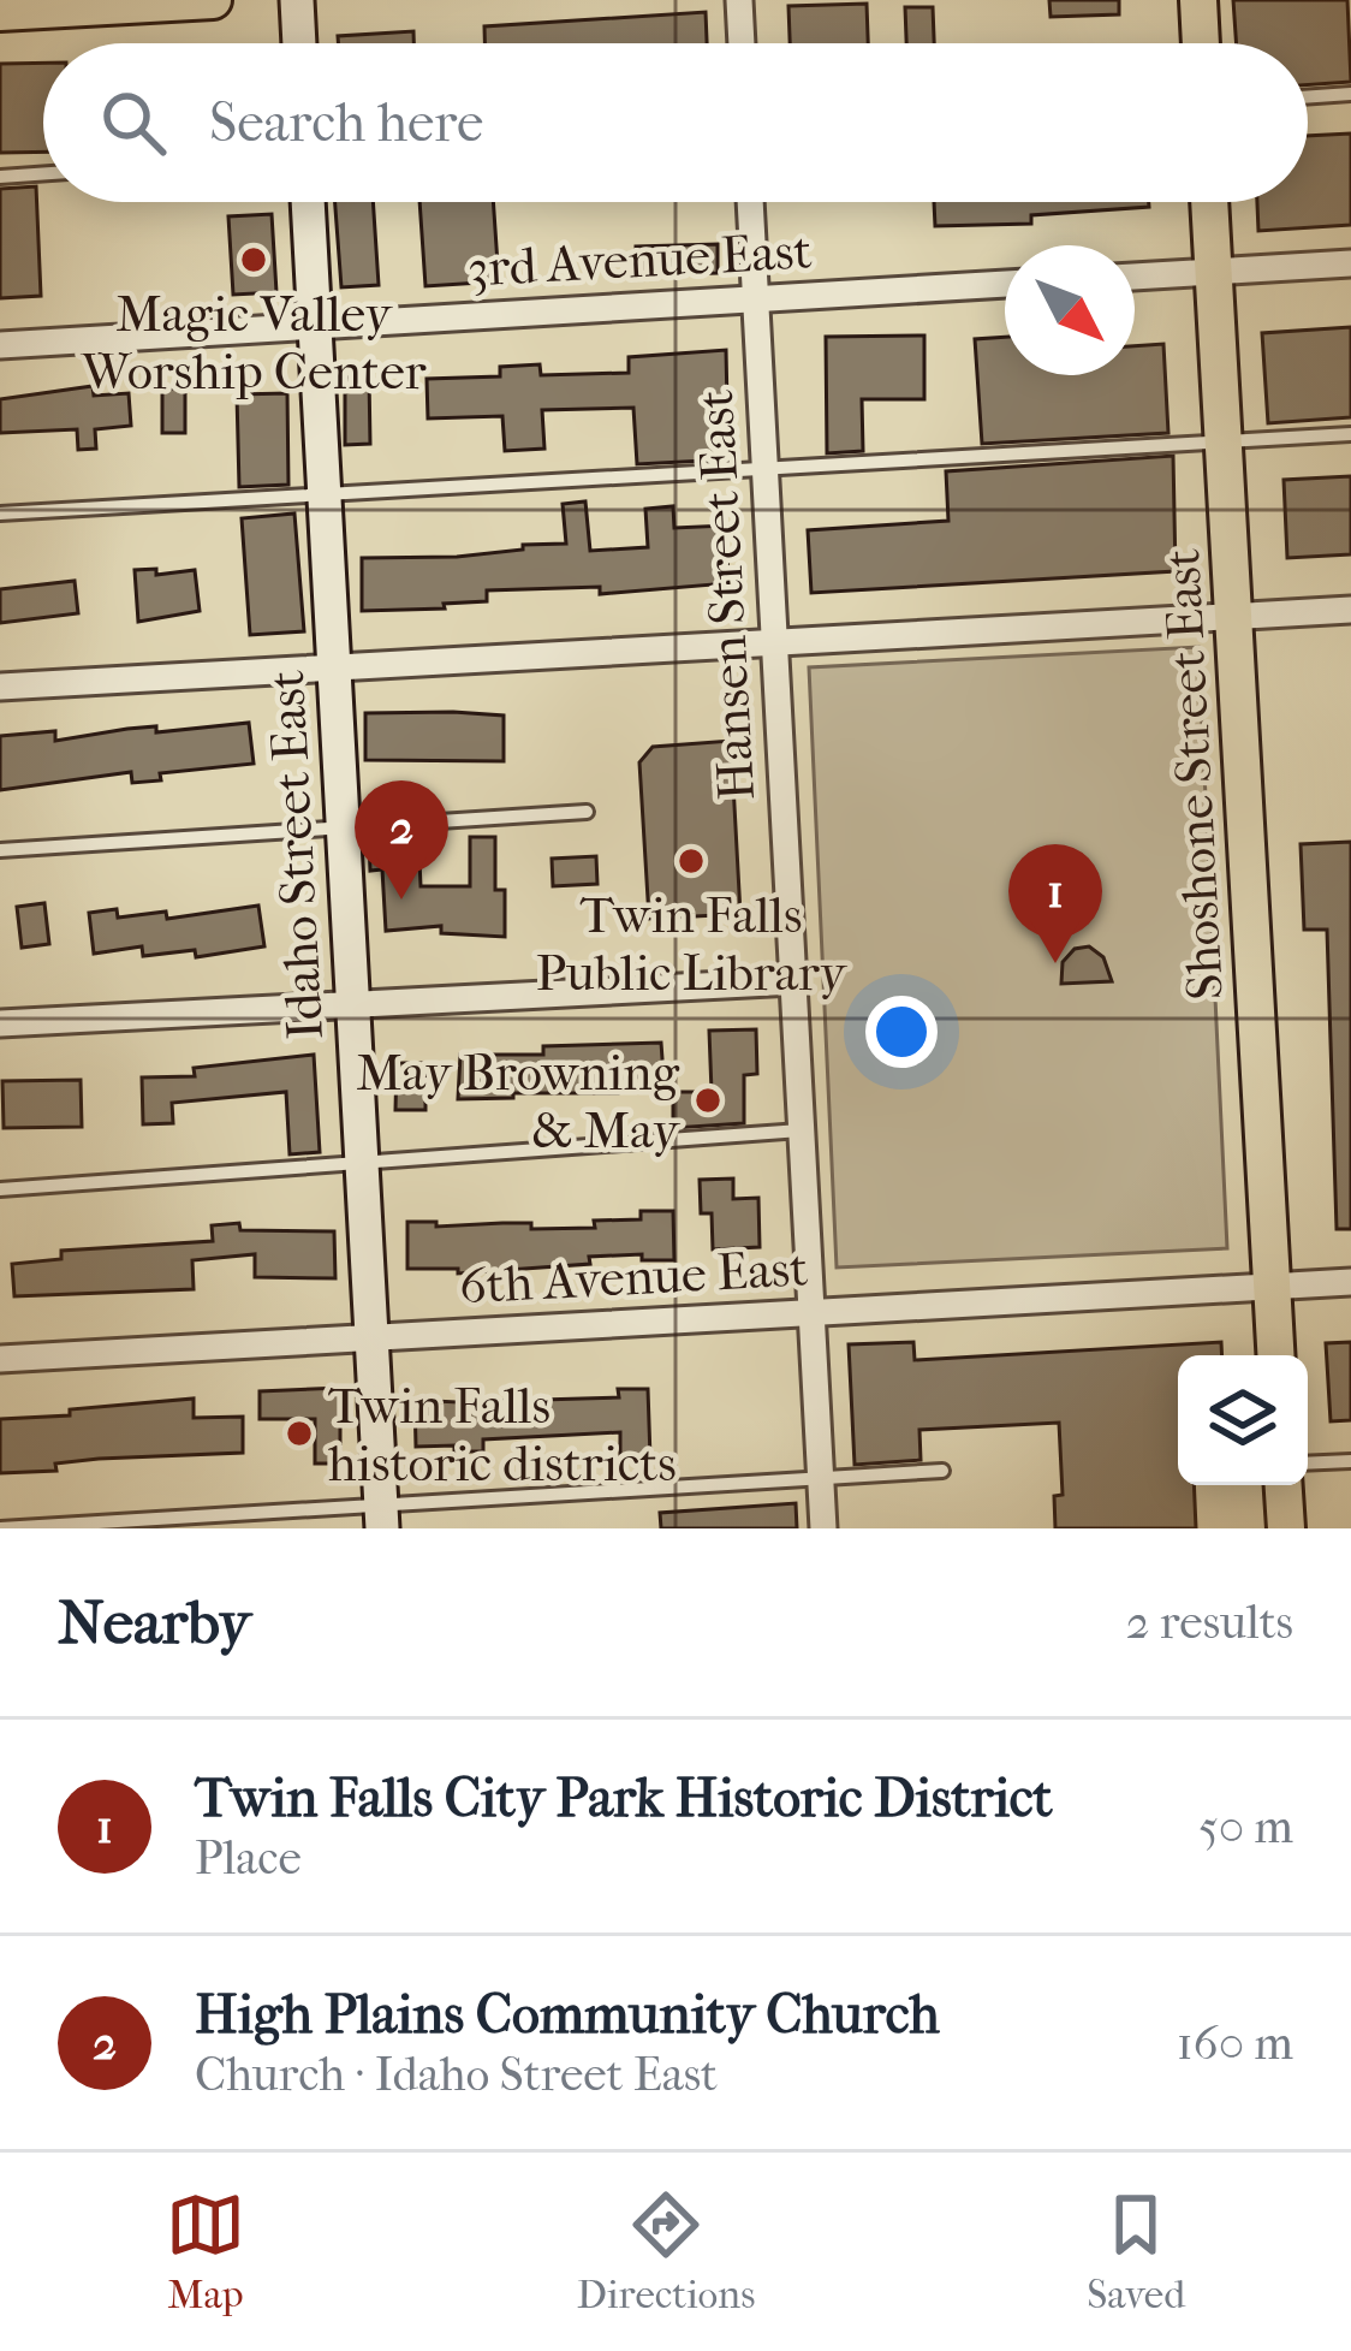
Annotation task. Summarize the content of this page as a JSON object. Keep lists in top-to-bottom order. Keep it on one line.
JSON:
{"streets":{"main road":["Shoshone Street East"],"street":["3rd Avenue East","Hansen Street East","Idaho Street East","6th Avenue East"]},"crossings":[["3rd Avenue East","Hansen Street East"],["3rd Avenue East","Idaho Street East"],["Hansen Street East","6th Avenue East"],["Shoshone Street East","6th Avenue East"],["Idaho Street East","6th Avenue East"]],"places":["Magic Valley Worship Center","Twin Falls Public Library","May Browning & May","Twin Falls historic districts"],"north":"bottom right","page":{"search":"Search here","pins":["2","1"],"heading":["Nearby","2 results"],"list":[{"mark":"1","name":"Twin Falls City Park Historic District","note":"Place","value":"50 m"},{"mark":"2","name":"High Plains Community Church","note":"Church · Idaho Street East","value":"160 m"}],"nav":["Map","Directions","Saved"]}}
